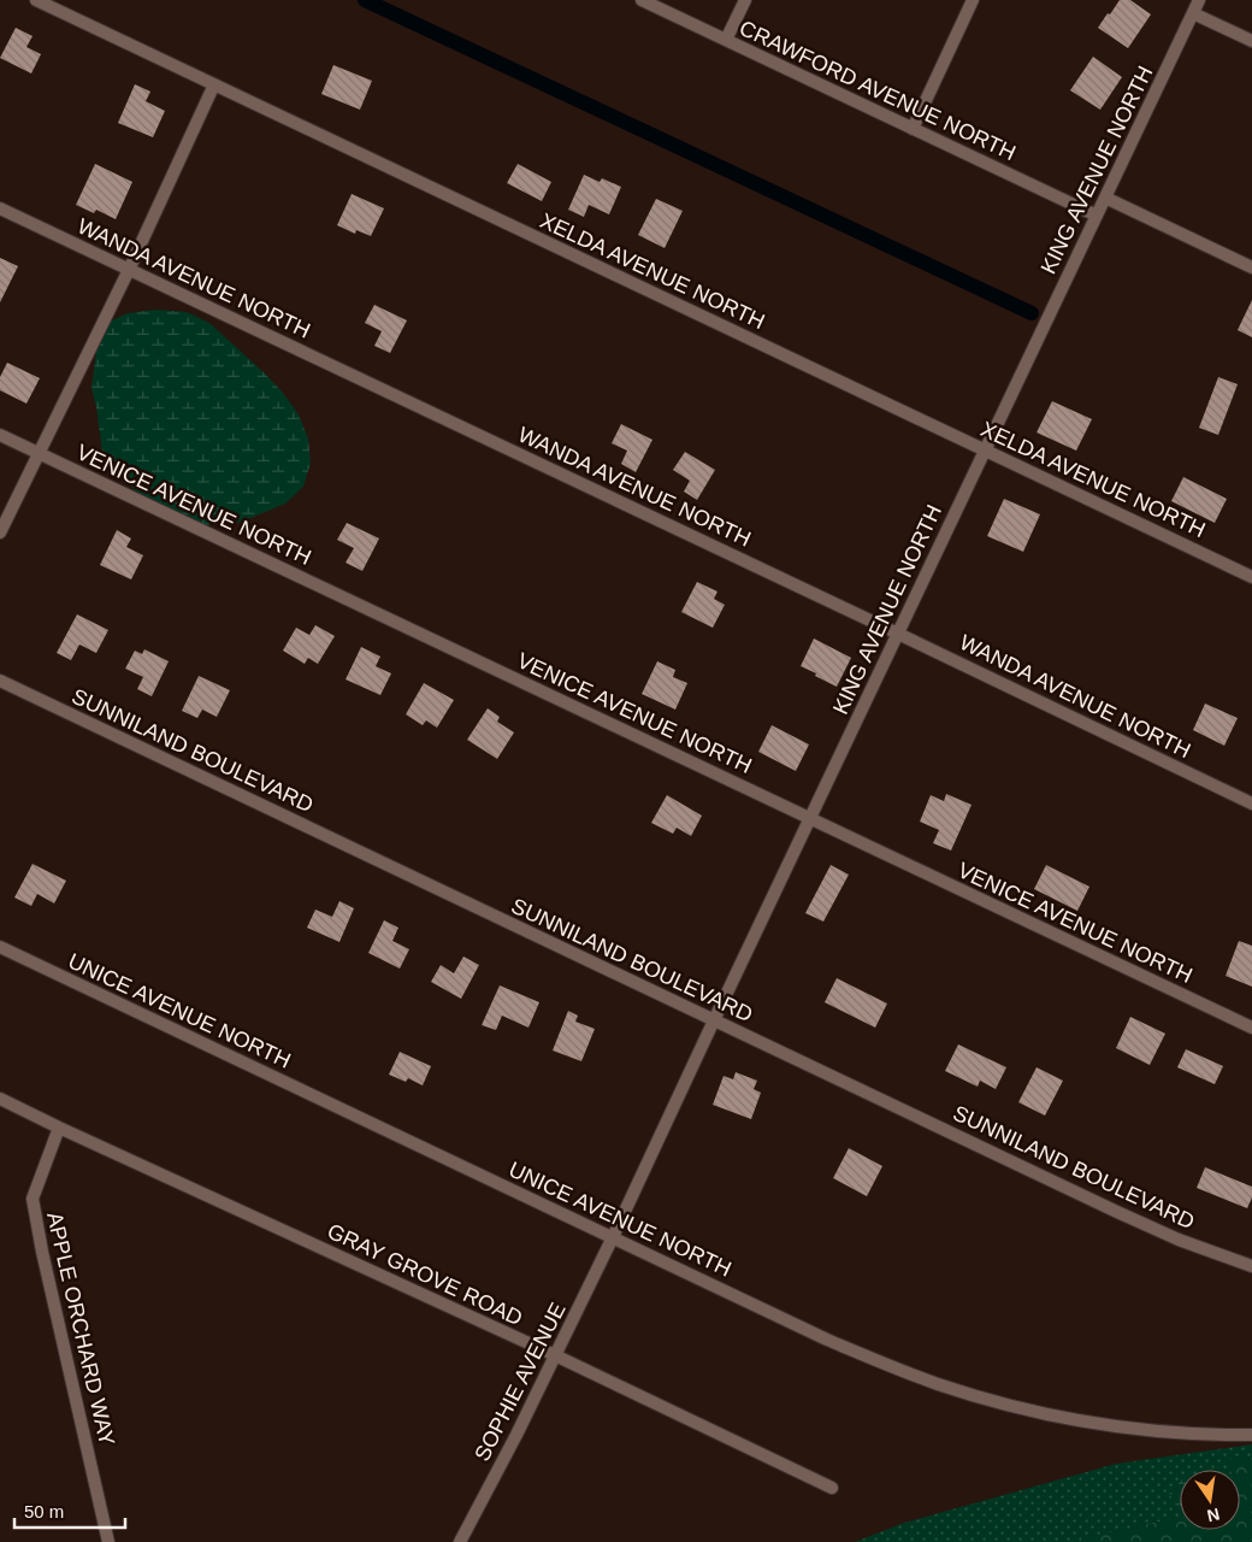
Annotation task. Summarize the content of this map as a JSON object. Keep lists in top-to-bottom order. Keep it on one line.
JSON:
{"streets":{"street":["CRAWFORD AVENUE NORTH","KING AVENUE NORTH","XELDA AVENUE NORTH","WANDA AVENUE NORTH","VENICE AVENUE NORTH","SUNNILAND BOULEVARD","UNICE AVENUE NORTH","GRAY GROVE ROAD","APPLE ORCHARD WAY","SOPHIE AVENUE"]},"crossings":[["CRAWFORD AVENUE NORTH","KING AVENUE NORTH"],["KING AVENUE NORTH","XELDA AVENUE NORTH"],["KING AVENUE NORTH","WANDA AVENUE NORTH"],["KING AVENUE NORTH","VENICE AVENUE NORTH"],["KING AVENUE NORTH","SUNNILAND BOULEVARD"],["KING AVENUE NORTH","UNICE AVENUE NORTH"],["KING AVENUE NORTH","SOPHIE AVENUE"],["UNICE AVENUE NORTH","SOPHIE AVENUE"],["GRAY GROVE ROAD","APPLE ORCHARD WAY"],["GRAY GROVE ROAD","SOPHIE AVENUE"]],"scale_bar":"50 m","north":"bottom"}
